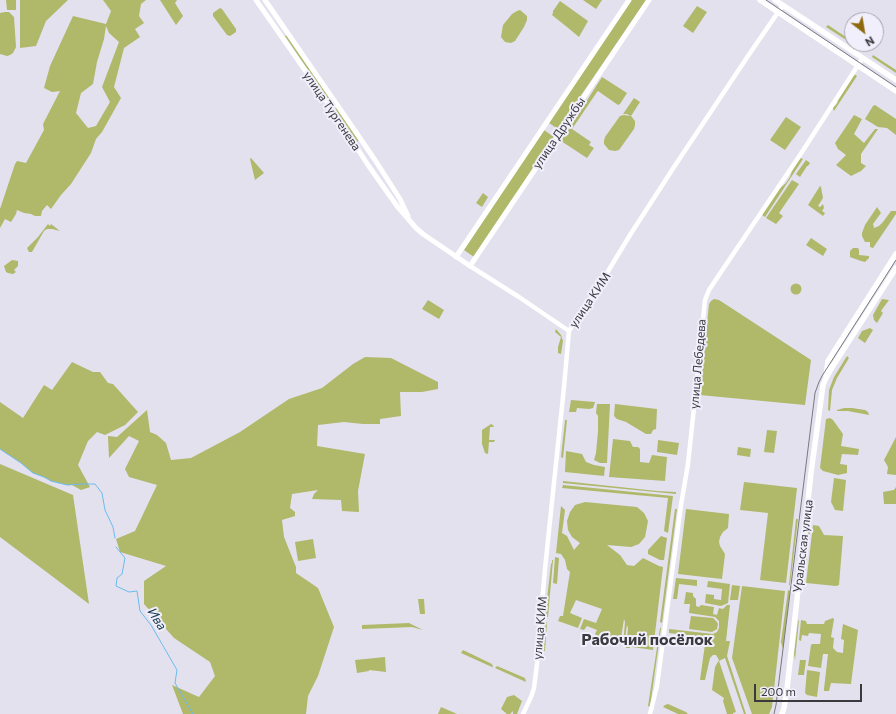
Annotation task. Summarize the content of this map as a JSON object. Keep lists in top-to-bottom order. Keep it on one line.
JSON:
{"streets":{"main road":["улица Тургенева","улица Дружбы","Уральская улица"],"street":["улица КИМ","улица Лебедева"]},"crossings":[["улица Тургенева","улица Дружбы"],["улица Тургенева","улица КИМ"]],"districts":["Рабочий посёлок"],"water":["Ива"],"scale_bar":"200 m","north":"bottom right"}
